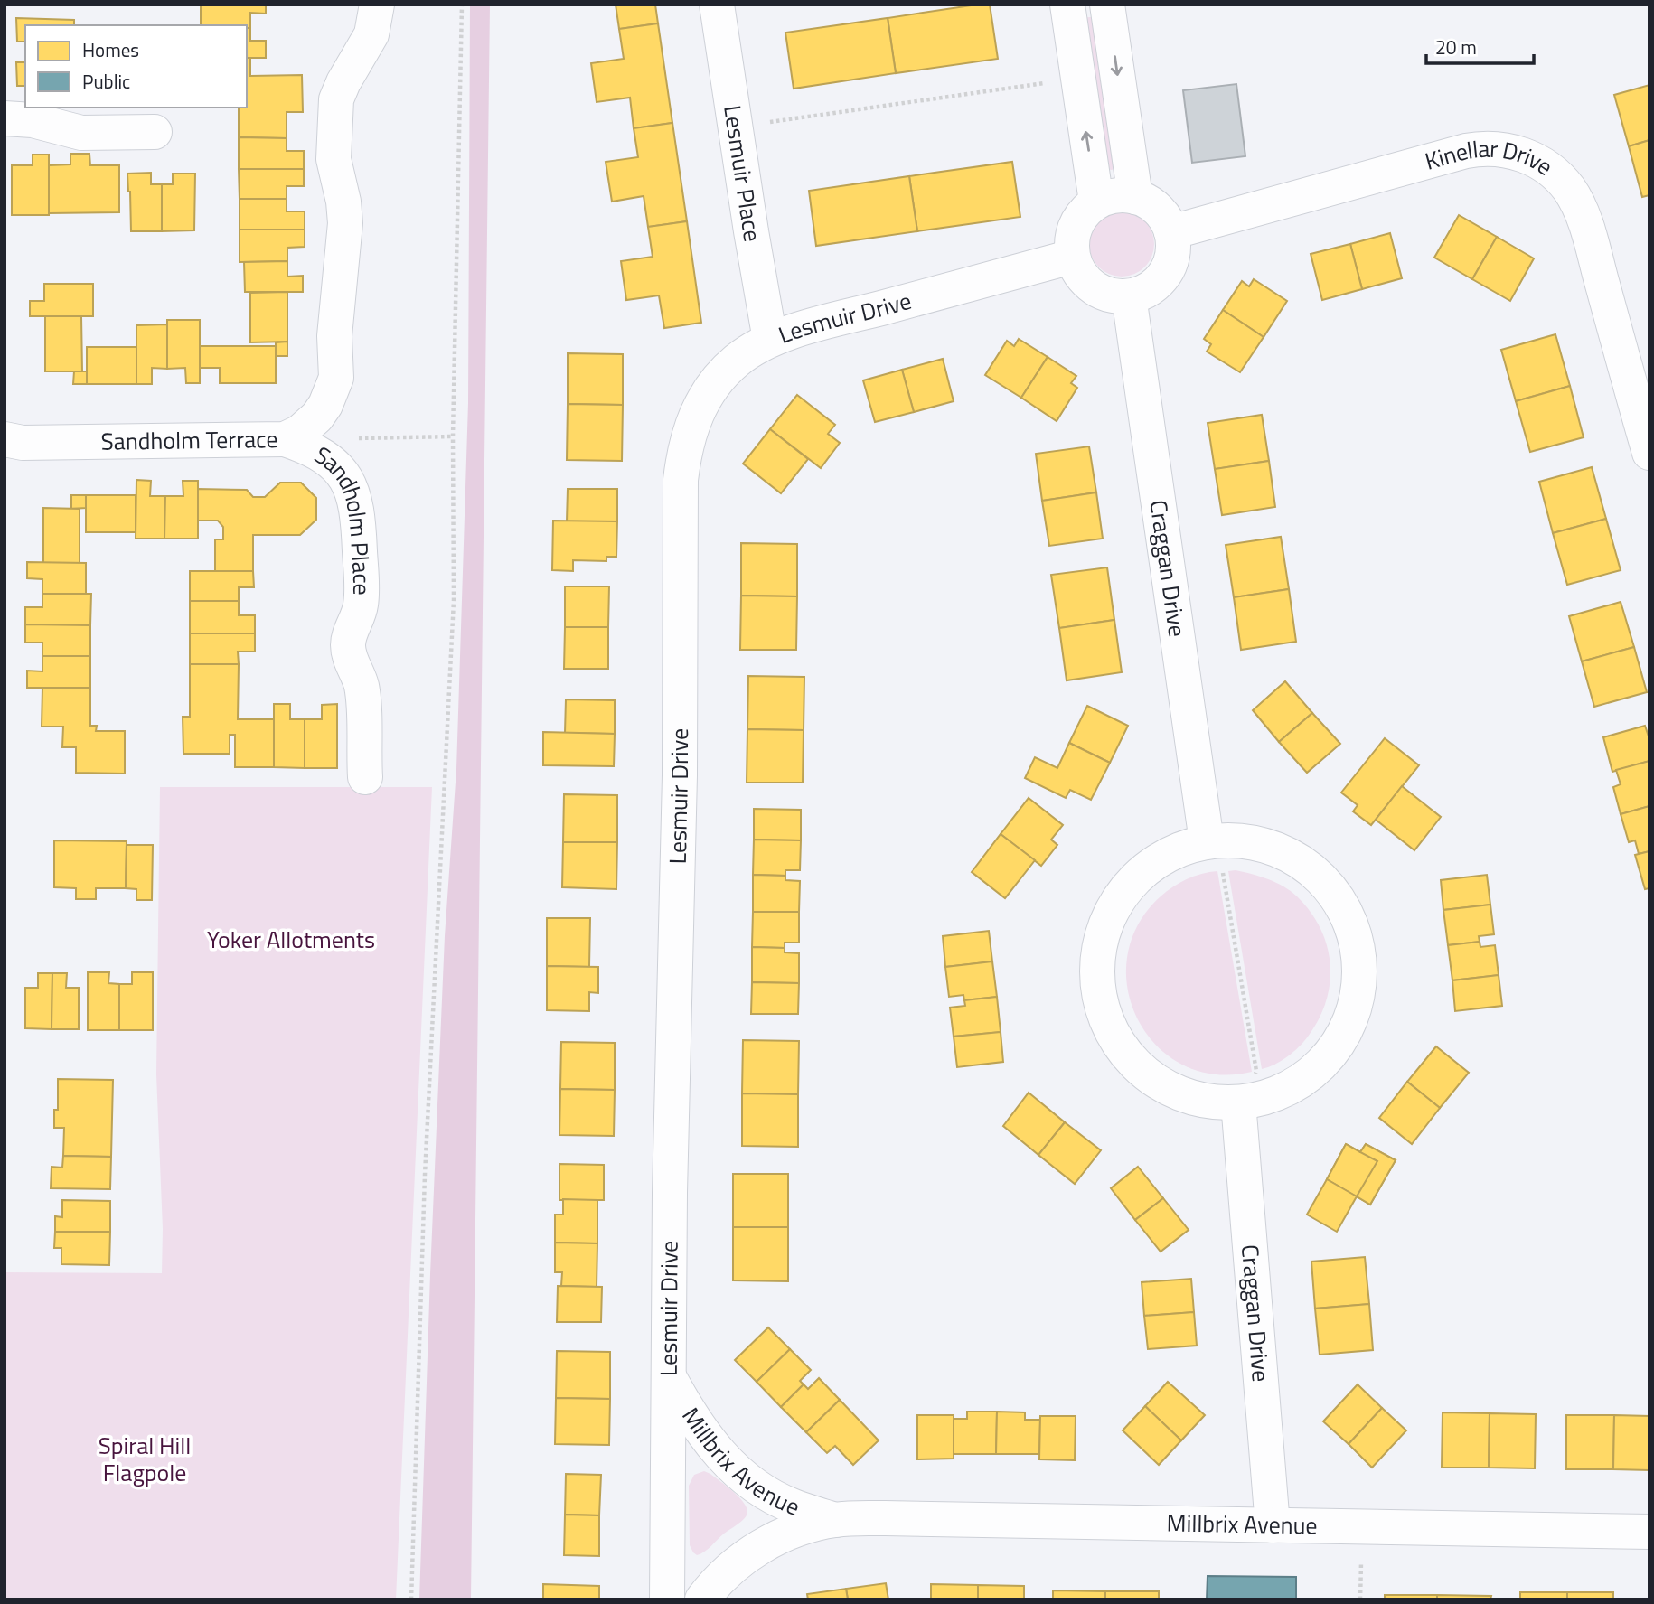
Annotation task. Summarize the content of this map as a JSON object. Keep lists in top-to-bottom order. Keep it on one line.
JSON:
{"streets":{"street":["Kinellar Drive","Lesmuir Place","Lesmuir Drive","Sandholm Terrace","Sandholm Place","Craggan Drive","Millbrix Avenue"]},"crossings":[["Kinellar Drive","Lesmuir Drive"],["Kinellar Drive","Craggan Drive"],["Lesmuir Place","Lesmuir Drive"],["Lesmuir Drive","Craggan Drive"],["Lesmuir Drive","Millbrix Avenue"],["Sandholm Terrace","Sandholm Place"],["Craggan Drive","Millbrix Avenue"]],"parks":["Yoker Allotments","Spiral Hill Flagpole"],"legend":["Homes","Public"],"scale_bar":"20 m"}
